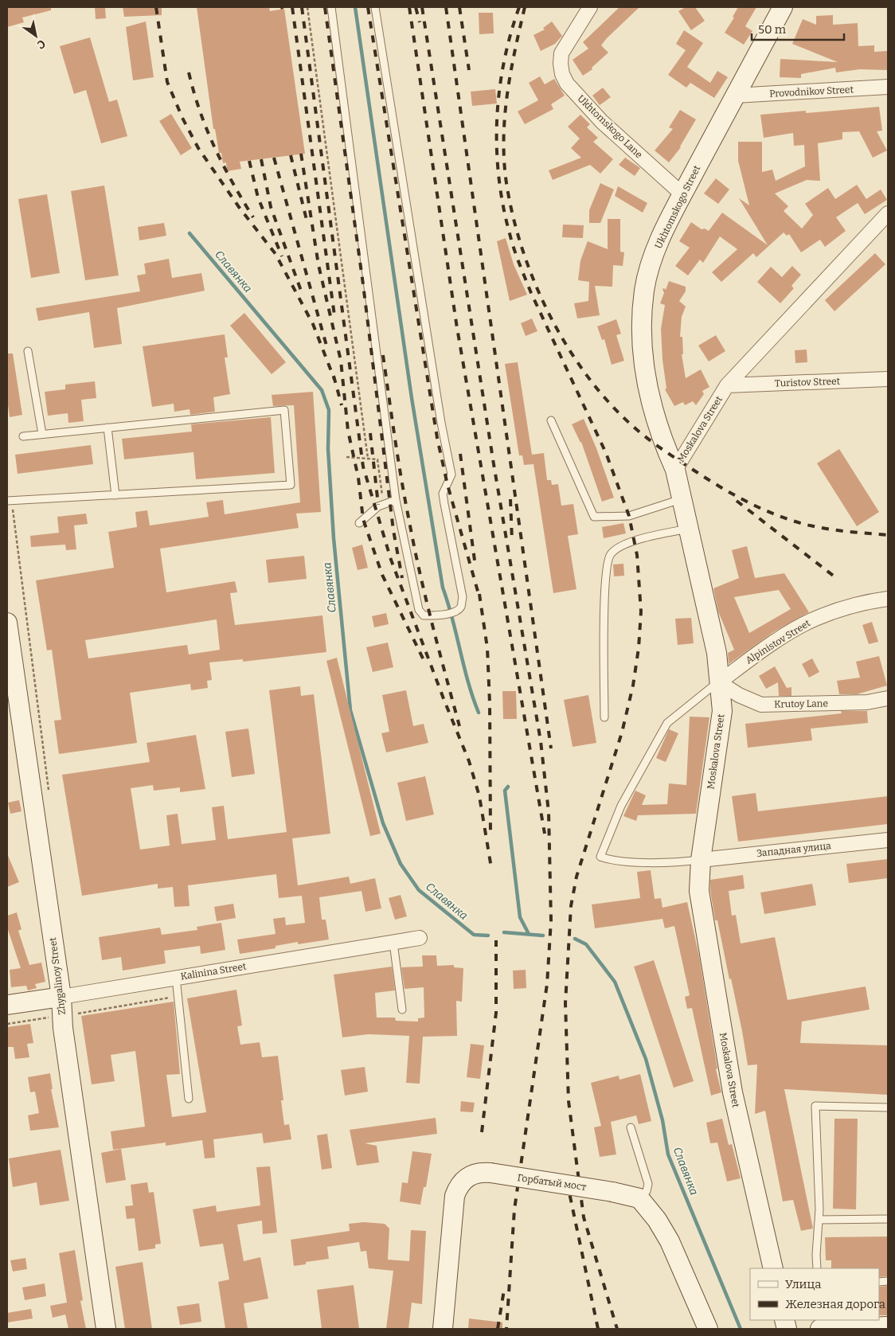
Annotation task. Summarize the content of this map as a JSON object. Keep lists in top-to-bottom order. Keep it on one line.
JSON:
{"streets":{"street":["Provodnikov Street","Ukhtomskogo Lane","Ukhtomskogo Street","Turistov Street","Moskalova Street","Alpinistov Street","Krutoy Lane","Западная улица","Kalinina Street","Zhygalinoy Street","Горбатый мост"]},"crossings":[["Provodnikov Street","Ukhtomskogo Street"],["Ukhtomskogo Lane","Ukhtomskogo Street"],["Ukhtomskogo Street","Moskalova Street"],["Turistov Street","Moskalova Street"],["Moskalova Street","Alpinistov Street"],["Moskalova Street","Krutoy Lane"],["Moskalova Street","Западная улица"],["Alpinistov Street","Krutoy Lane"],["Kalinina Street","Zhygalinoy Street"]],"water":["Славянка"],"legend":["Улица","Железная дорога"],"scale_bar":"50 m","north":"bottom right"}
